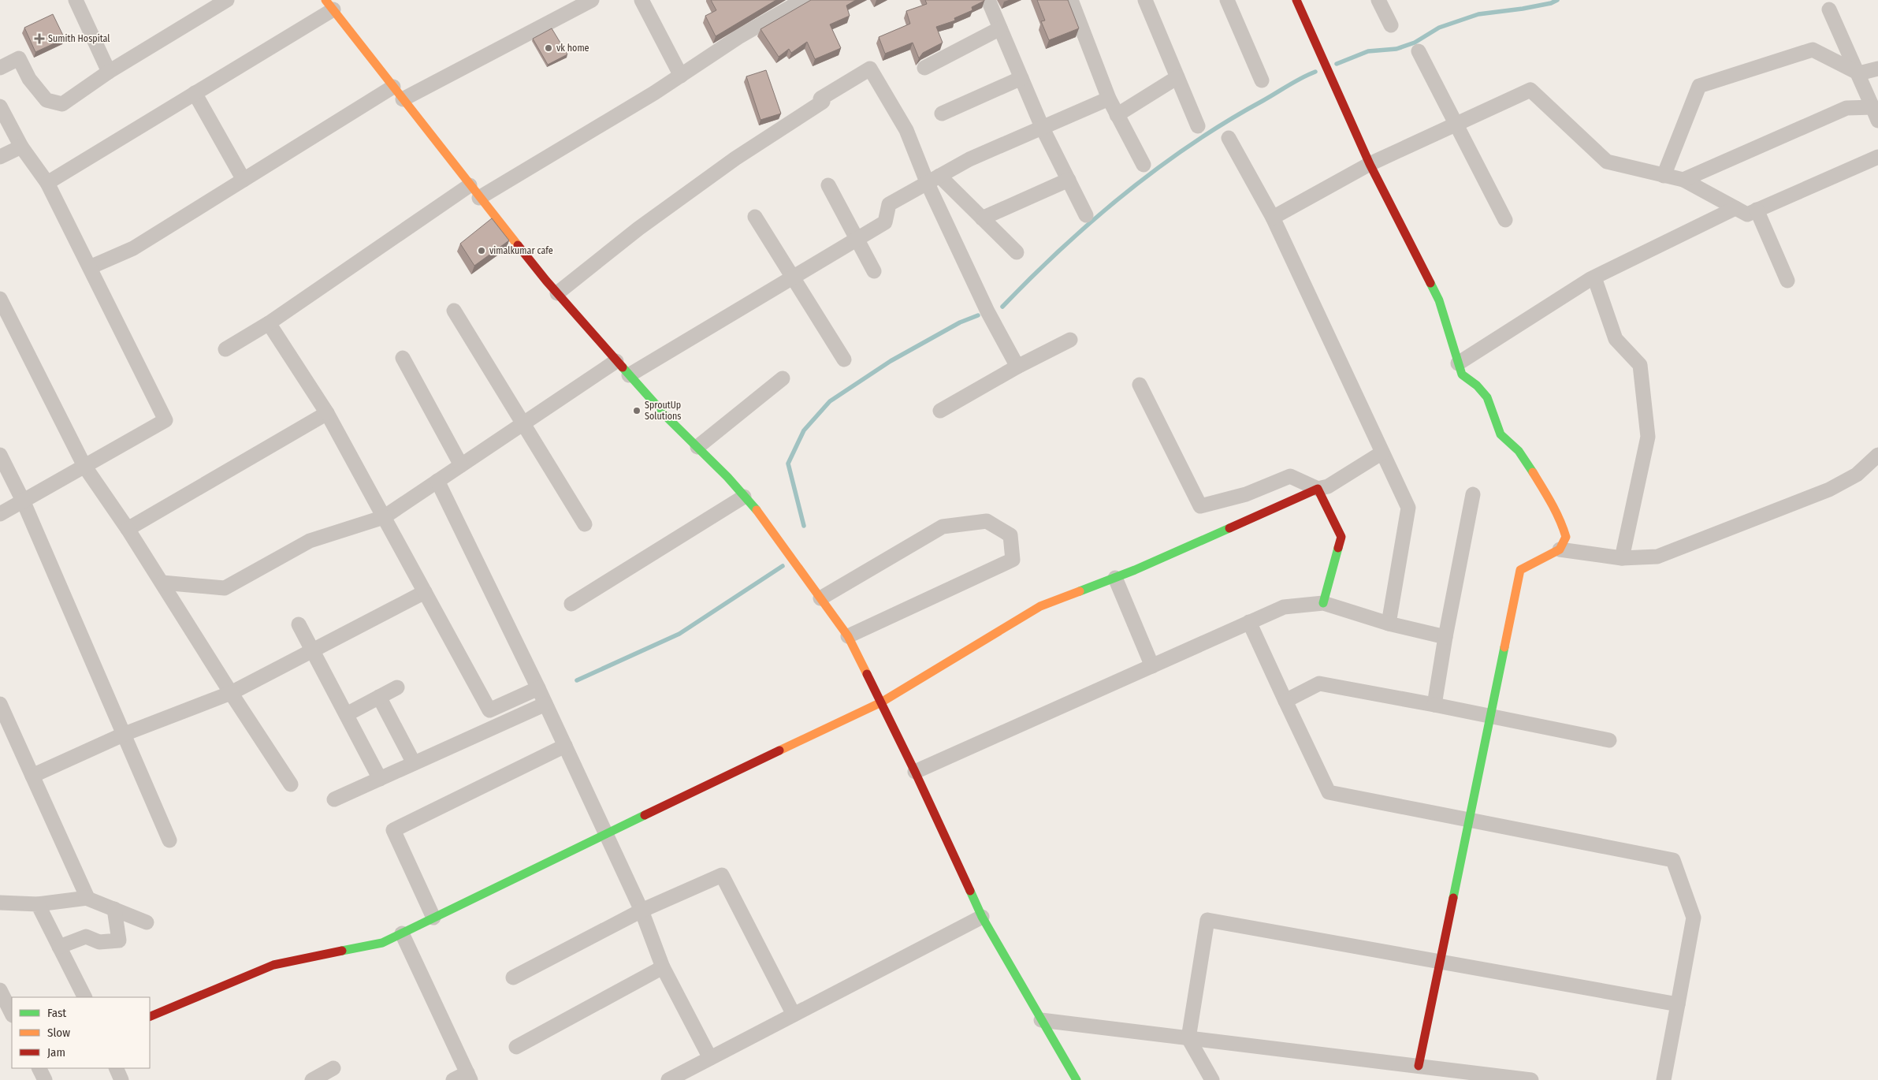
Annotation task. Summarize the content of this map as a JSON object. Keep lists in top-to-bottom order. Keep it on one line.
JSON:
{"places":{"health":["Sumith Hospital"],"other":["vk home","vimalkumar cafe","SproutUp Solutions"]},"legend":["Fast","Slow","Jam"]}
